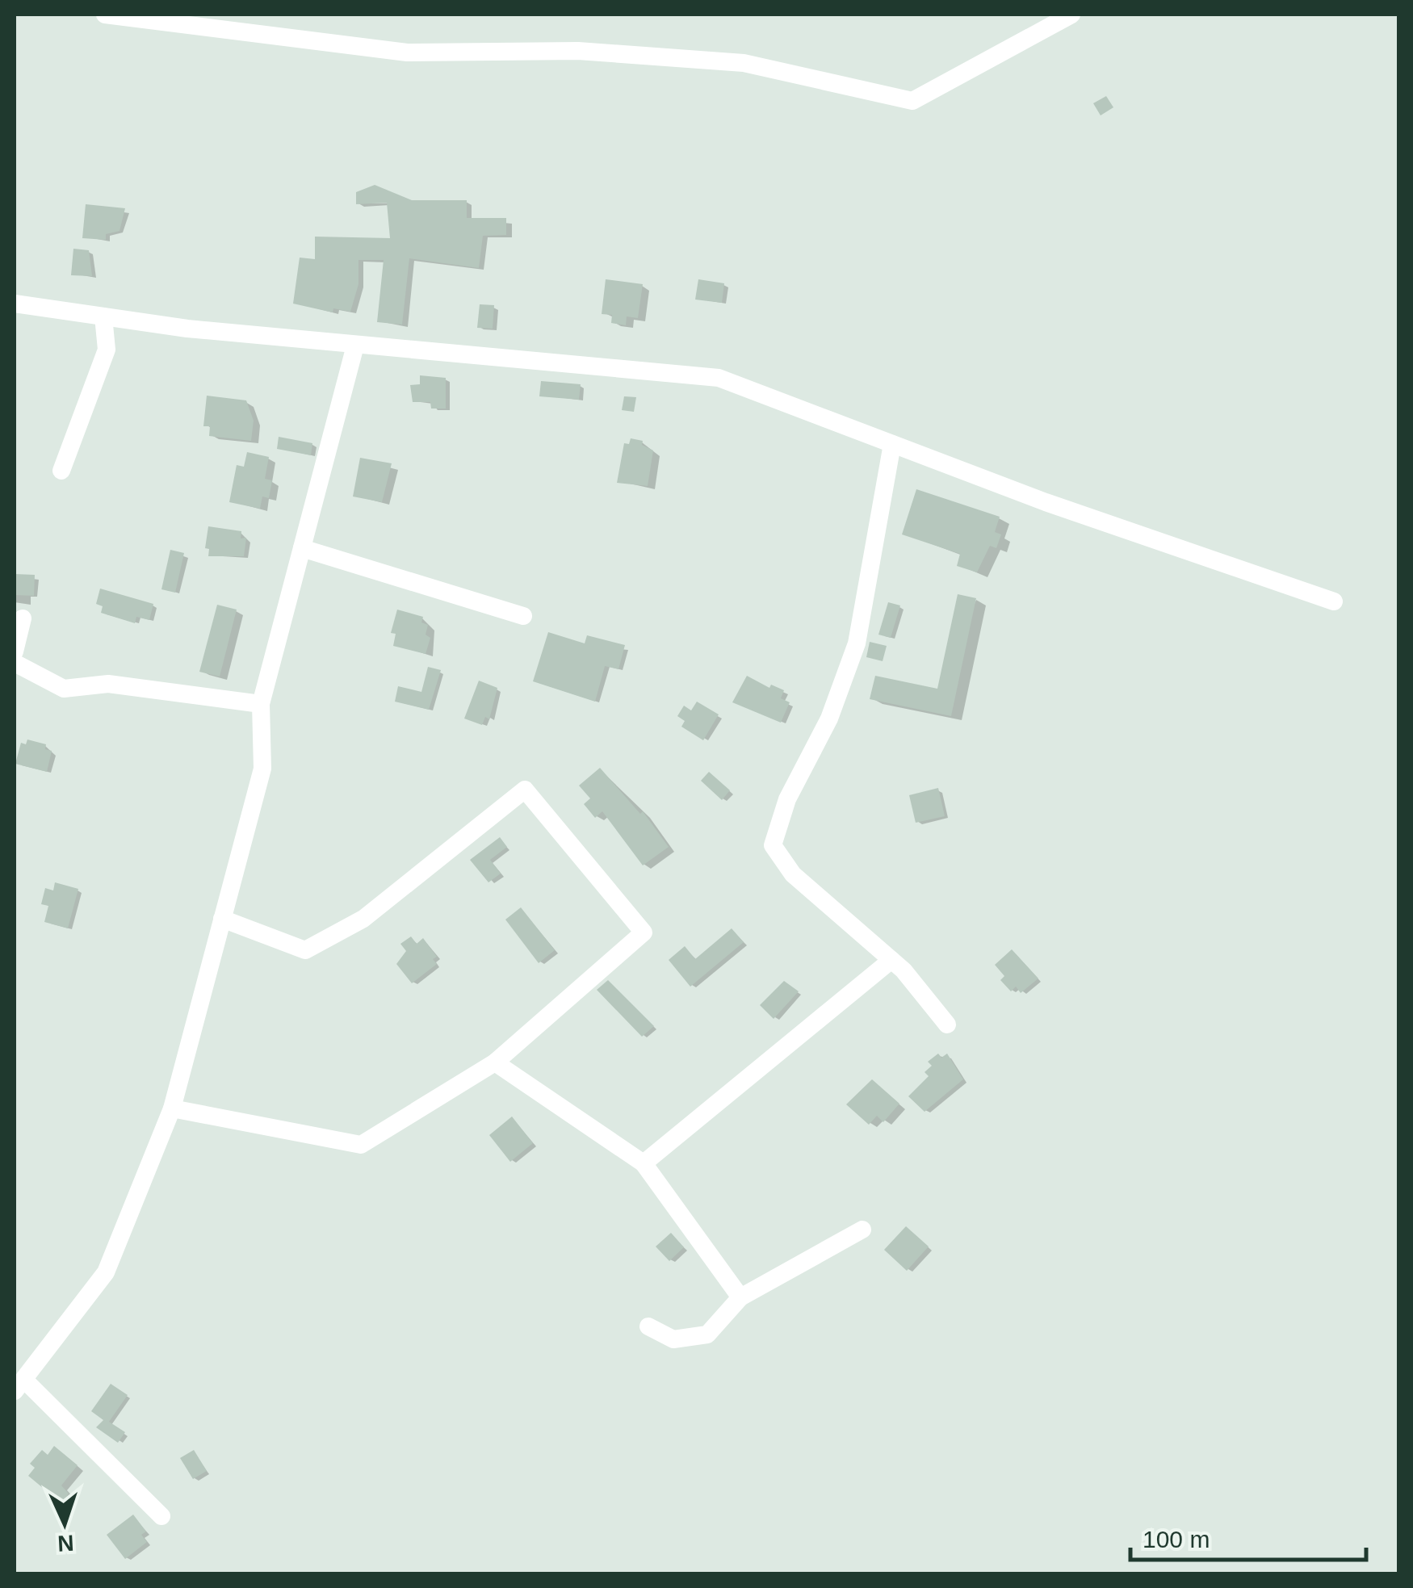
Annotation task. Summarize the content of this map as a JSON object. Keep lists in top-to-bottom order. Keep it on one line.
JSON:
{"scale_bar":"100 m","north":"bottom"}
